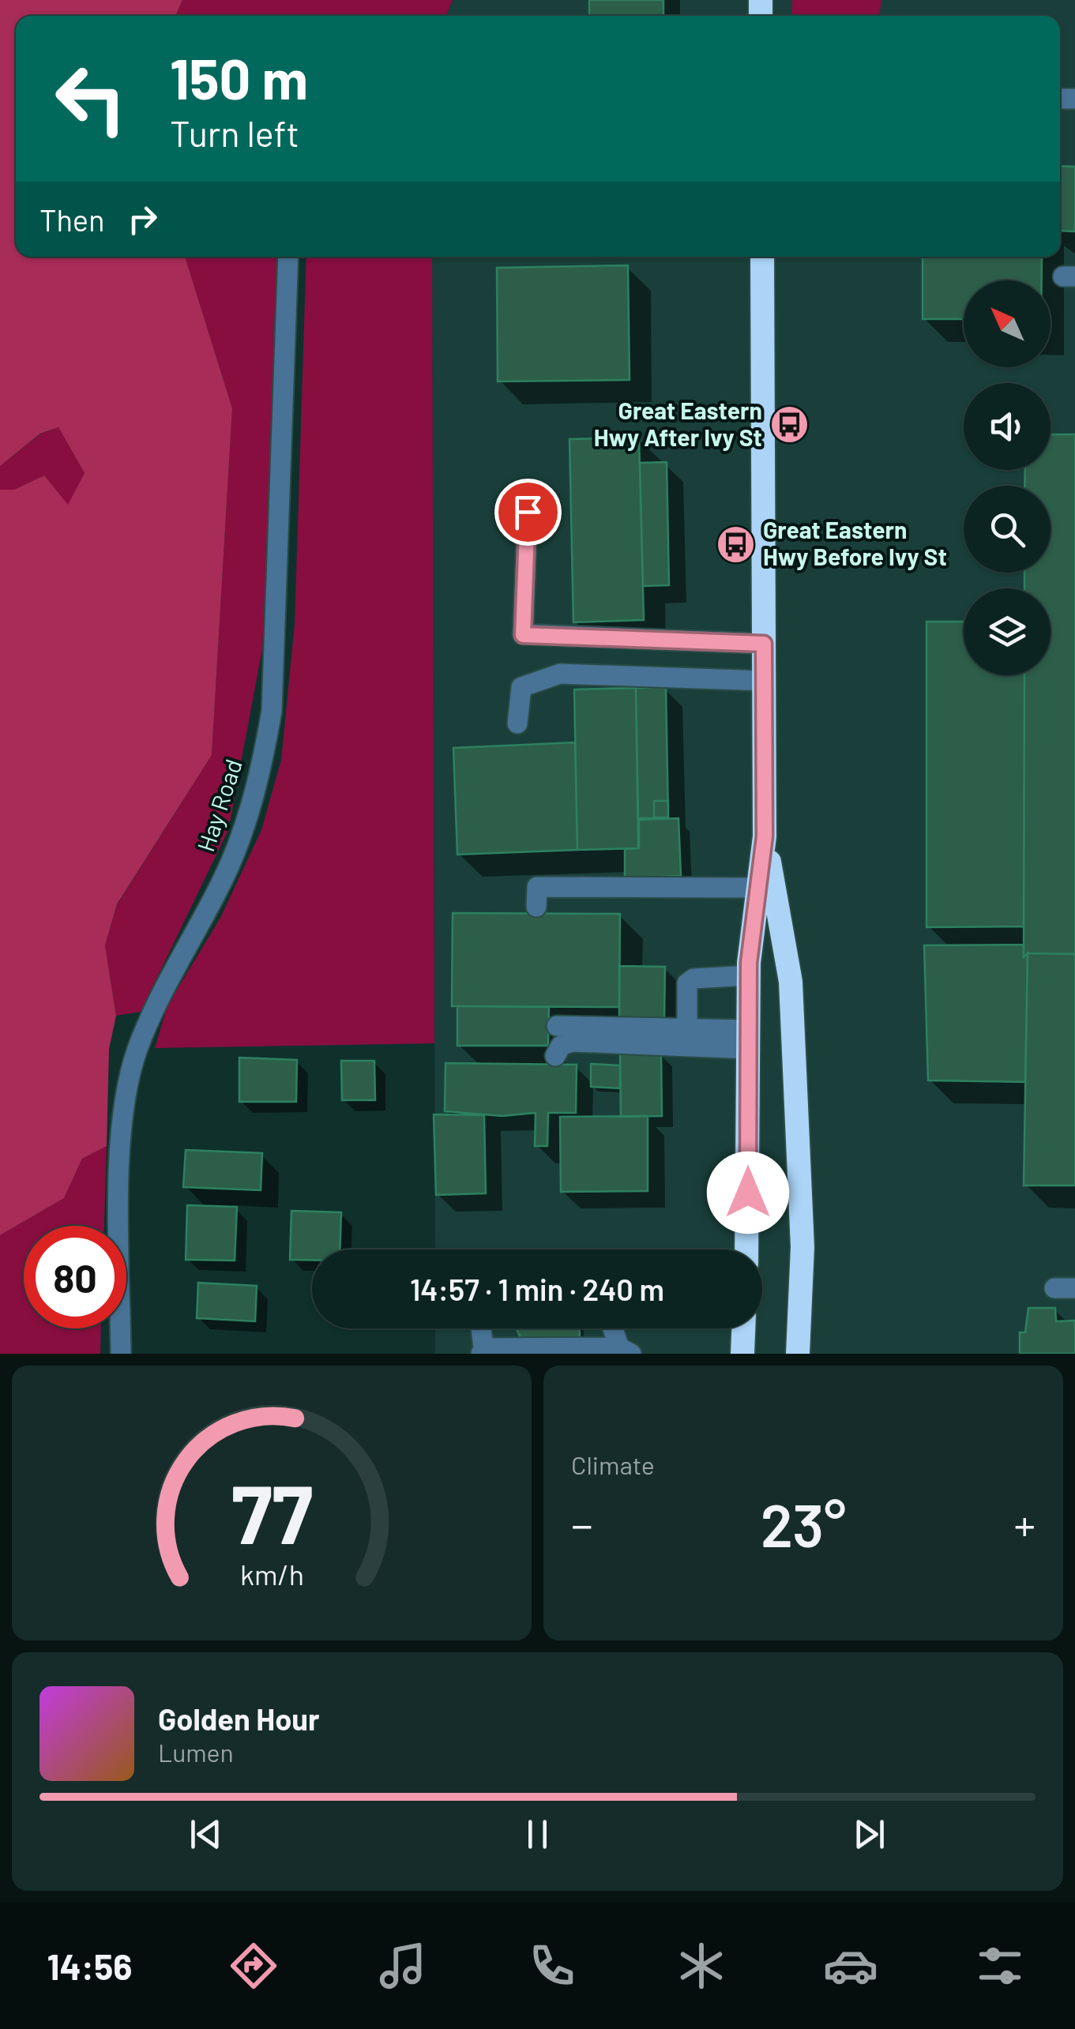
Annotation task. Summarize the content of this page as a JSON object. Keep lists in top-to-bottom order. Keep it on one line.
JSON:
{"streets":{"street":["Hay Road"]},"places":{"bus stop":["Great Eastern Hwy After Ivy St","Great Eastern Hwy Before Ivy St"]},"north":"top left","page":{"turn":["150 m","Turn left"],"then":"Then","limit":"80","trip":"14:57 · 1 min · 240 m","tile":"Climate","heat":["−","23°","+"],"song":["Golden Hour","Lumen"],"tabs":"14:56","gauge":["77","km/h"]}}
